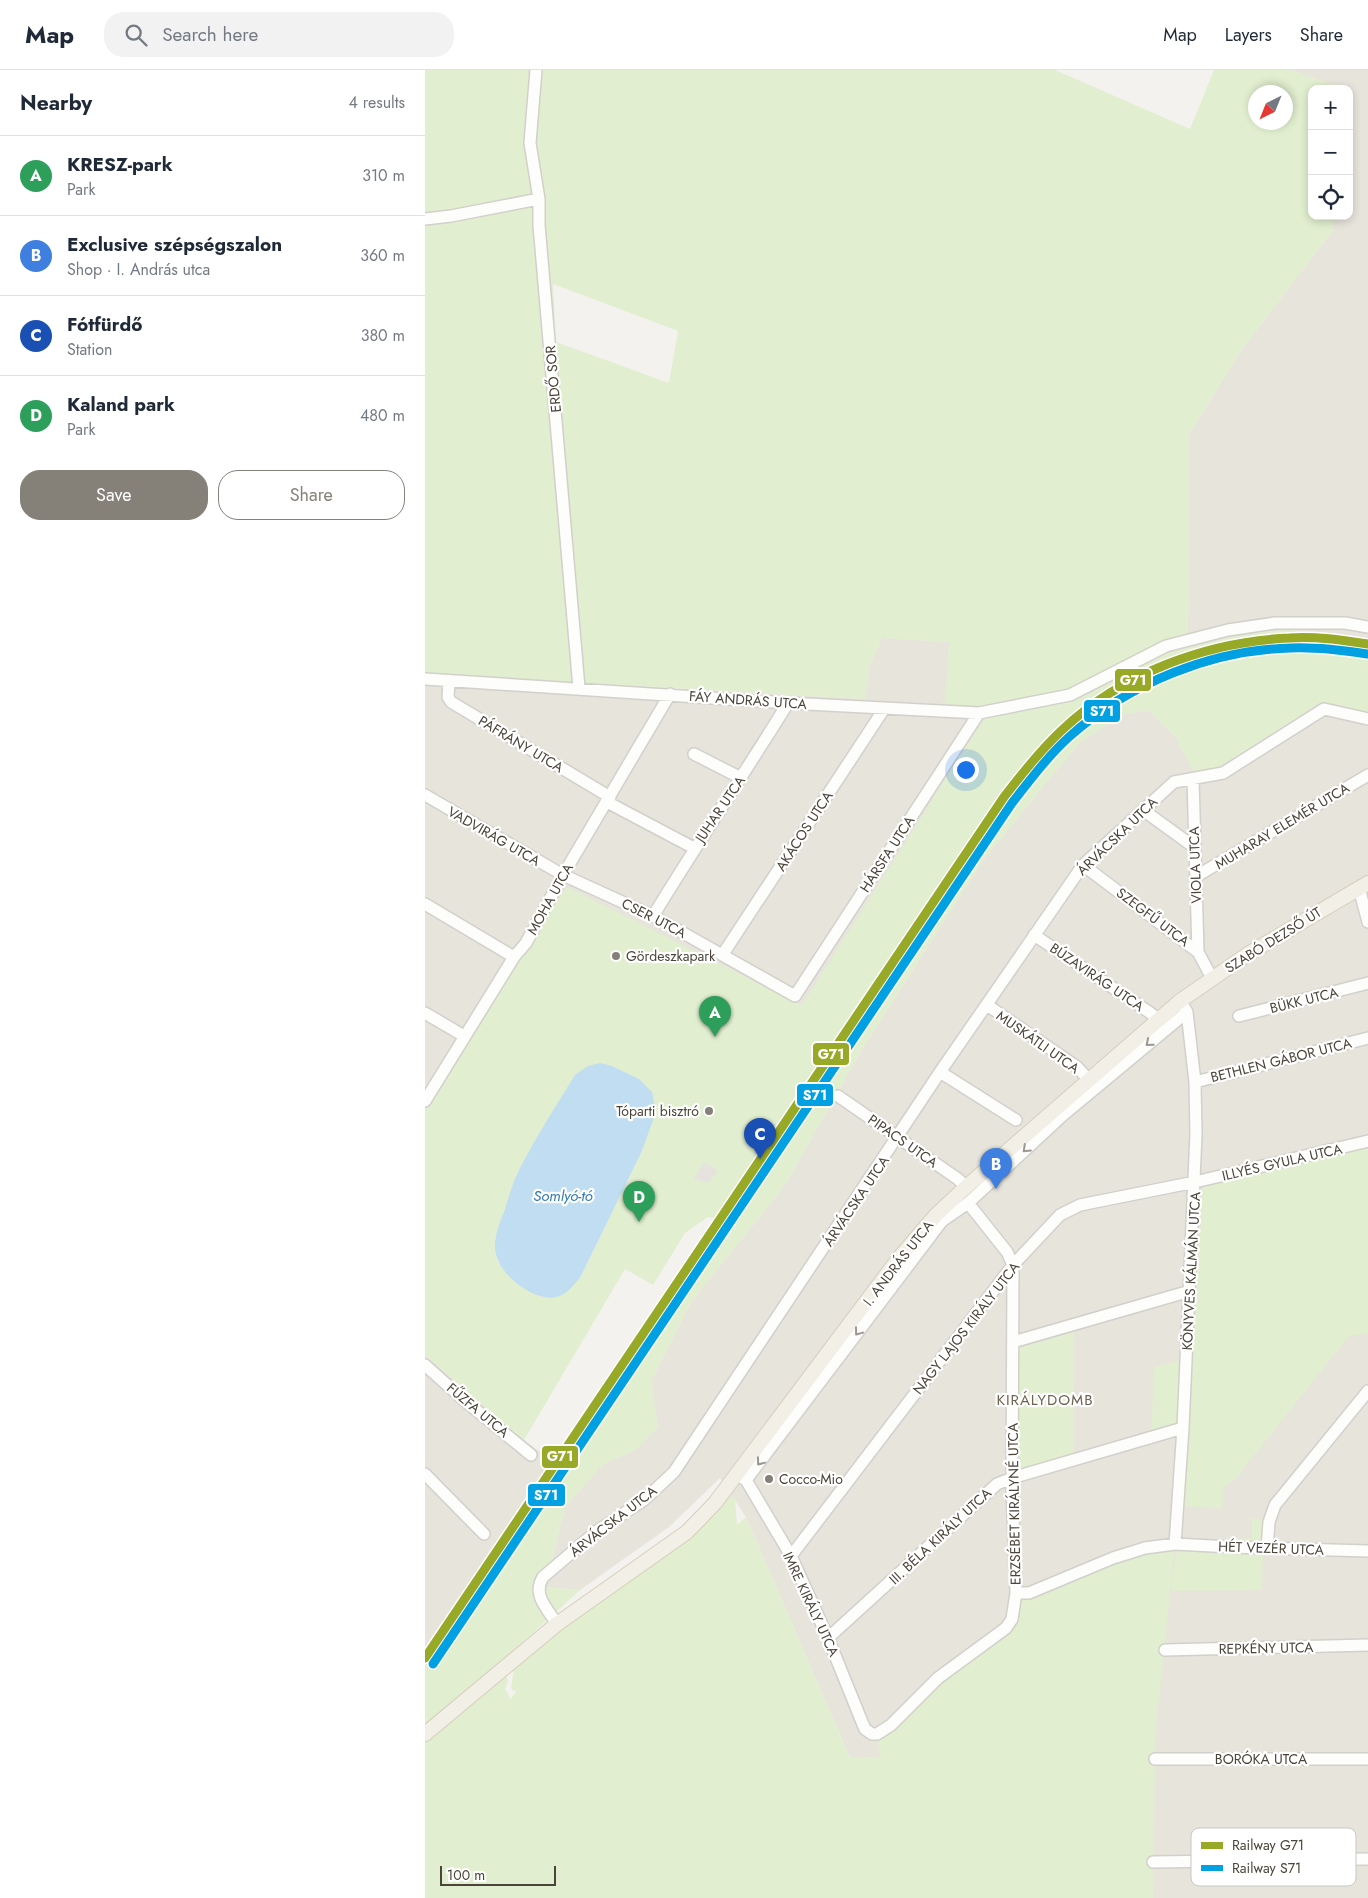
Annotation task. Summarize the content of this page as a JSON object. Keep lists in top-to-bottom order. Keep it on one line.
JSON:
{"streets":{"main road":["SZABÓ DEZSŐ ÚT","I. ANDRÁS UTCA"],"street":["ERDŐ SOR","FÁY ANDRÁS UTCA","PÁFRÁNY UTCA","JUHAR UTCA","MUHARAY ELEMÉR UTCA","AKÁCOS UTCA","VADVIRÁG UTCA","ÁRVÁCSKA UTCA","HÁRSFA UTCA","VIOLA UTCA","MOHA UTCA","SZEGFŰ UTCA","CSER UTCA","BÚZAVIRÁG UTCA","BÜKK UTCA","MUSKÁTLI UTCA","BETHLEN GÁBOR UTCA","PIPACS UTCA","ILLYÉS GYULA UTCA","KÖNYVES KÁLMÁN UTCA","NAGY LAJOS KIRÁLY UTCA","FŰZFA UTCA","ERZSÉBET KIRÁLYNÉ UTCA","III. BÉLA KIRÁLY UTCA","HÉT VEZÉR UTCA","IMRE KIRÁLY UTCA","REPKÉNY UTCA","BORÓKA UTCA"]},"crossings":[["ERDŐ SOR","FÁY ANDRÁS UTCA"],["FÁY ANDRÁS UTCA","PÁFRÁNY UTCA"],["FÁY ANDRÁS UTCA","JUHAR UTCA"],["FÁY ANDRÁS UTCA","AKÁCOS UTCA"],["FÁY ANDRÁS UTCA","HÁRSFA UTCA"],["FÁY ANDRÁS UTCA","MOHA UTCA"],["PÁFRÁNY UTCA","MOHA UTCA"],["JUHAR UTCA","CSER UTCA"],["MUHARAY ELEMÉR UTCA","VIOLA UTCA"],["AKÁCOS UTCA","CSER UTCA"],["VADVIRÁG UTCA","MOHA UTCA"],["VADVIRÁG UTCA","CSER UTCA"],["ÁRVÁCSKA UTCA","VIOLA UTCA"],["ÁRVÁCSKA UTCA","SZEGFŰ UTCA"],["ÁRVÁCSKA UTCA","BÚZAVIRÁG UTCA"],["ÁRVÁCSKA UTCA","MUSKÁTLI UTCA"],["ÁRVÁCSKA UTCA","PIPACS UTCA"],["HÁRSFA UTCA","CSER UTCA"],["VIOLA UTCA","SZEGFŰ UTCA"],["MOHA UTCA","CSER UTCA"],["SZEGFŰ UTCA","SZABÓ DEZSŐ ÚT"],["SZABÓ DEZSŐ ÚT","I. ANDRÁS UTCA"],["SZABÓ DEZSŐ ÚT","KÖNYVES KÁLMÁN UTCA"],["BÚZAVIRÁG UTCA","I. ANDRÁS UTCA"],["MUSKÁTLI UTCA","I. ANDRÁS UTCA"],["BETHLEN GÁBOR UTCA","KÖNYVES KÁLMÁN UTCA"],["PIPACS UTCA","I. ANDRÁS UTCA"],["ILLYÉS GYULA UTCA","KÖNYVES KÁLMÁN UTCA"],["ILLYÉS GYULA UTCA","NAGY LAJOS KIRÁLY UTCA"],["I. ANDRÁS UTCA","KÖNYVES KÁLMÁN UTCA"],["I. ANDRÁS UTCA","IMRE KIRÁLY UTCA"],["KÖNYVES KÁLMÁN UTCA","NAGY LAJOS KIRÁLY UTCA"],["KÖNYVES KÁLMÁN UTCA","III. BÉLA KIRÁLY UTCA"],["KÖNYVES KÁLMÁN UTCA","HÉT VEZÉR UTCA"],["NAGY LAJOS KIRÁLY UTCA","ERZSÉBET KIRÁLYNÉ UTCA"],["NAGY LAJOS KIRÁLY UTCA","IMRE KIRÁLY UTCA"],["ERZSÉBET KIRÁLYNÉ UTCA","III. BÉLA KIRÁLY UTCA"],["ERZSÉBET KIRÁLYNÉ UTCA","HÉT VEZÉR UTCA"],["ERZSÉBET KIRÁLYNÉ UTCA","IMRE KIRÁLY UTCA"],["III. BÉLA KIRÁLY UTCA","IMRE KIRÁLY UTCA"]],"districts":["KIRÁLYDOMB"],"water":["Somlyó-tó"],"places":["Gördeszkapark","Tóparti bisztró","Cocco-Mio"],"lines":["rail line G71","rail line S71"],"legend":["Railway G71","Railway S71"],"scale_bar":"100 m","north":"bottom left","page":{"header":"Map","search":"Search here","nav":["Map","Layers","Share"],"heading":["Nearby","4 results"],"map_buttons":["+","−"],"list":[{"mark":"A","name":"KRESZ-park","note":"Park","value":"310 m"},{"mark":"B","name":"Exclusive szépségszalon","note":"Shop · I. András utca","value":"360 m"},{"mark":"C","name":"Fótfürdő","note":"Station","value":"380 m"},{"mark":"D","name":"Kaland park","note":"Park","value":"480 m"}],"buttons":["Save","Share"],"pins":["A","C","B","D"],"scale":"100 m"}}
